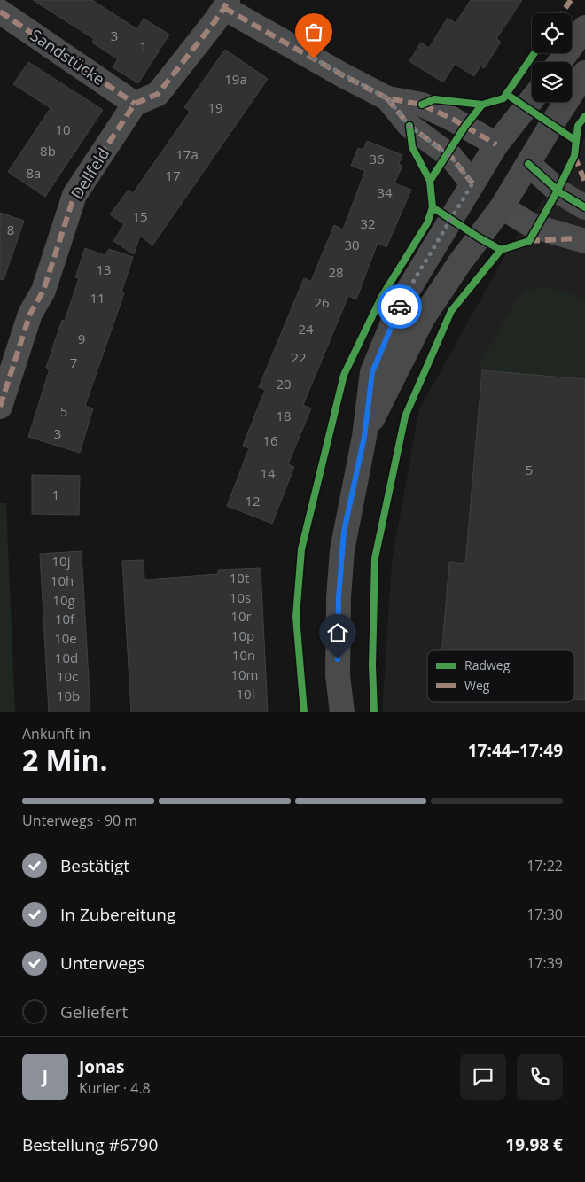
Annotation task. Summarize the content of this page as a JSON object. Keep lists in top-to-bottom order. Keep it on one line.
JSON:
{"streets":{"street":["Sandstücke","Dellfeld"]},"crossings":[["Sandstücke","Dellfeld"]],"house_numbers":["3","1","19a","19","10","8b","17a","36","8a","17","34","15","32","8","30","13","28","11","26","24","9","22","7","20","5","18","3","16","5","14","1","12","10j","10t","10h","10s","10g","10r","10f","10p","10e","10n","10d","10m","10c","10l","10b"],"legend":["Radweg","Weg"],"page":{"heading":["2 Min.","Ankunft in","17:44–17:49"],"panel":["Jonas","Kurier · 4.8","Bestellung #6790","19.98 €"],"bar":"Unterwegs · 90 m","list":[["Bestätigt","17:22"],["In Zubereitung","17:30"],["Unterwegs","17:39"],"Geliefert"],"round":"J"}}
